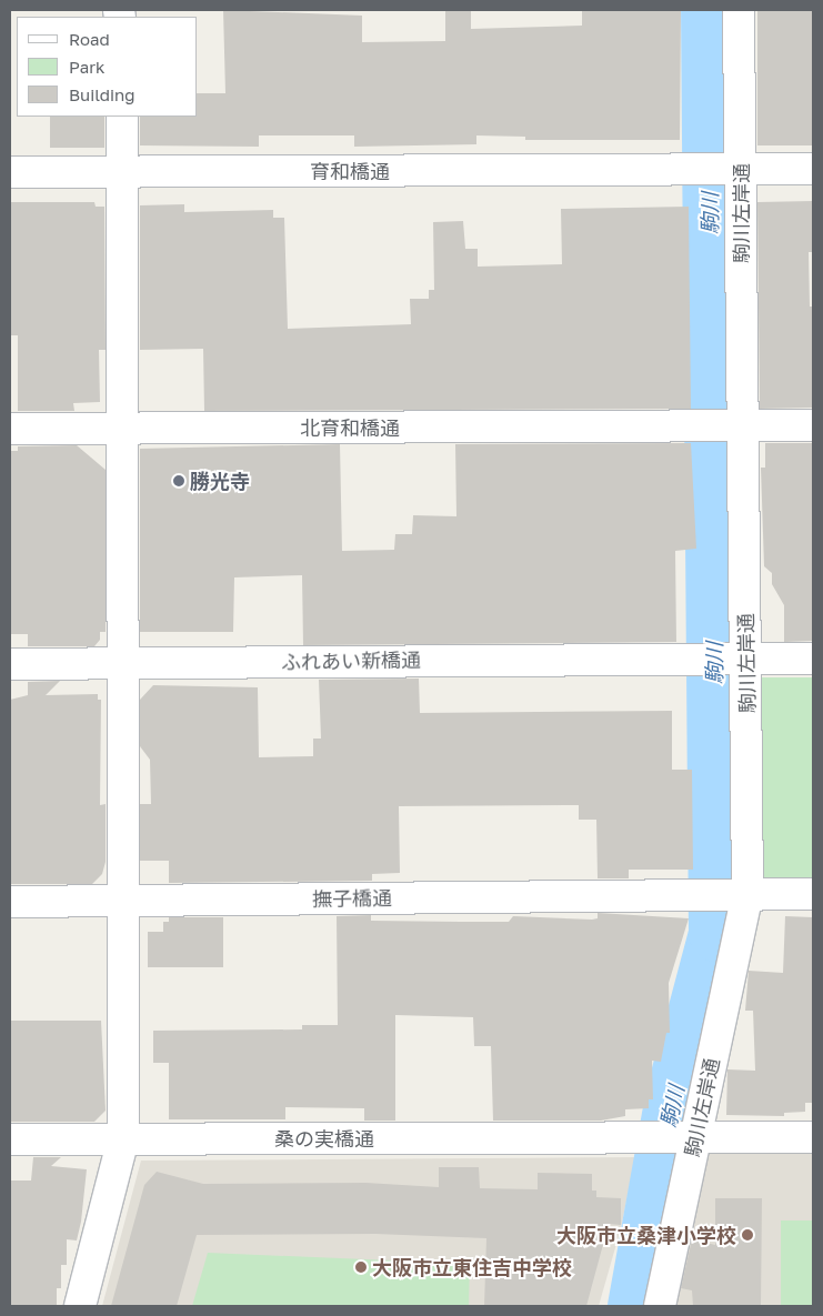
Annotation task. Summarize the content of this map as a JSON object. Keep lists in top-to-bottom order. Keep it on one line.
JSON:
{"streets":{"street":["育和橋通","駒川左岸通","北育和橋通","ふれあい新橋通","撫子橋通","桑の実橋通"]},"crossings":[["育和橋通","駒川左岸通"],["駒川左岸通","北育和橋通"],["駒川左岸通","ふれあい新橋通"],["駒川左岸通","撫子橋通"],["駒川左岸通","桑の実橋通"]],"water":["駒川"],"places":["勝光寺","大阪市立桑津小学校","大阪市立東住吉中学校"],"legend":["Road","Park","Building"]}
